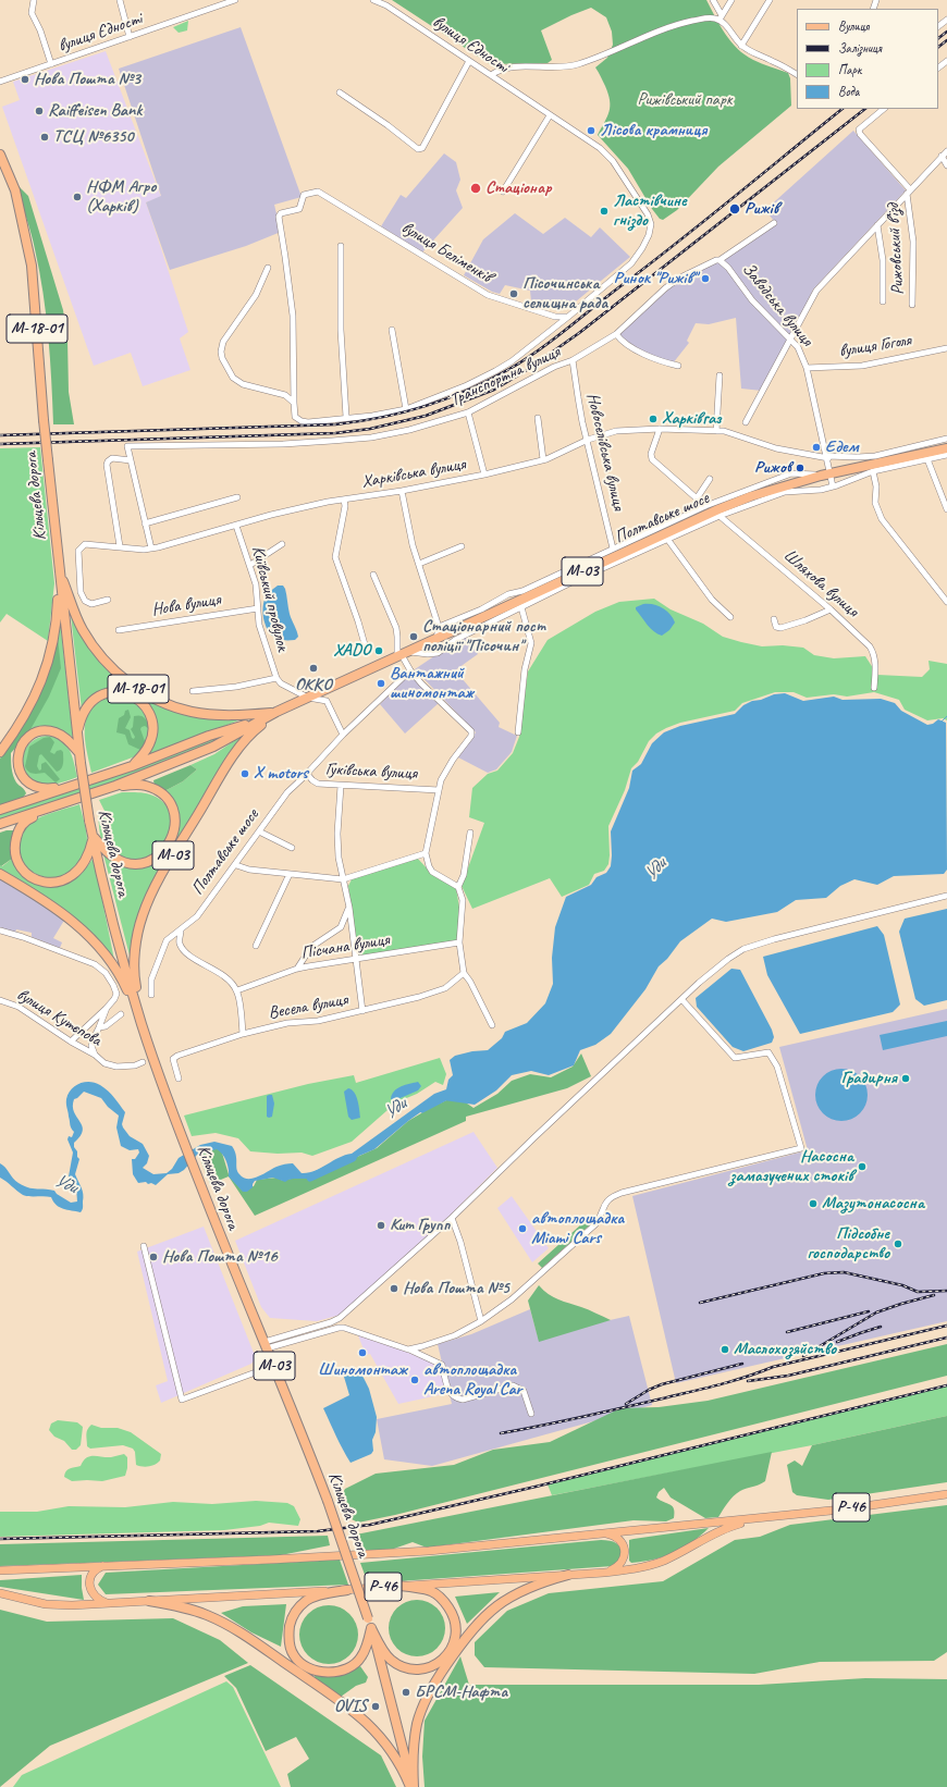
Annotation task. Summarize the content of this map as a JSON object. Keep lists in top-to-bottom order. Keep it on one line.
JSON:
{"streets":{"highway":["М-18-01","Кільцева дорога","Полтавське шосе","М-03"],"main road":["Р-46"],"street":["вулиця Єдності","Рижовський в’їзд","вулиця Беліменків","Заводська вулиця","вулиця Гоголя","Транспортна вулиця","Новоселівська вулиця","Харківська вулиця","Шляхова вулиця","Київський провулок","Нова вулиця","Гуківська вулиця","Пісчана вулиця","Весела вулиця","вулиця Кутєпова"]},"crossings":[["вулиця Єдності","Транспортна вулиця"],["вулиця Беліменків","Транспортна вулиця"],["Заводська вулиця","вулиця Гоголя"],["Заводська вулиця","Транспортна вулиця"],["Заводська вулиця","Харківська вулиця"],["Заводська вулиця","Полтавське шосе"],["М-18-01","Кільцева дорога"],["М-18-01","Полтавське шосе"],["М-18-01","М-03"],["Транспортна вулиця","Новоселівська вулиця"],["Новоселівська вулиця","Харківська вулиця"],["Харківська вулиця","Київський провулок"],["Кільцева дорога","М-03"],["Полтавське шосе","М-03"],["Полтавське шосе","Гуківська вулиця"],["Київський провулок","Нова вулиця"]],"water":["Уди"],"parks":["Рижівський парк"],"places":["Нова Пошта №3","Raiffeisen Bank","Лісова крамниця","ТСЦ №6350","Стаціонар","НФМ Агро (Харків)","Рижів","Ластівчине гніздо","Ринок \"Рижів\"","Пісочинська селищна рада","Харківгаз","Едем","Рижов","Стаціонарний пост поліції \"Пісочин\"","XADO","ОККО","Вантажний шиномонтаж","Х motors","Градирня","Насосна замазучених стоків","Мазутонасосна","Кит Групп","автоплощадка Miami Cars","Підсобне господарство","Нова Пошта №16","Нова Пошта №5","Маслохозяйство","Шиномонтаж","автоплощадка Arena Royal Car","БРСМ-Нафта","OVIS"],"legend":["Вулиця","Залізниця","Парк","Вода"]}
